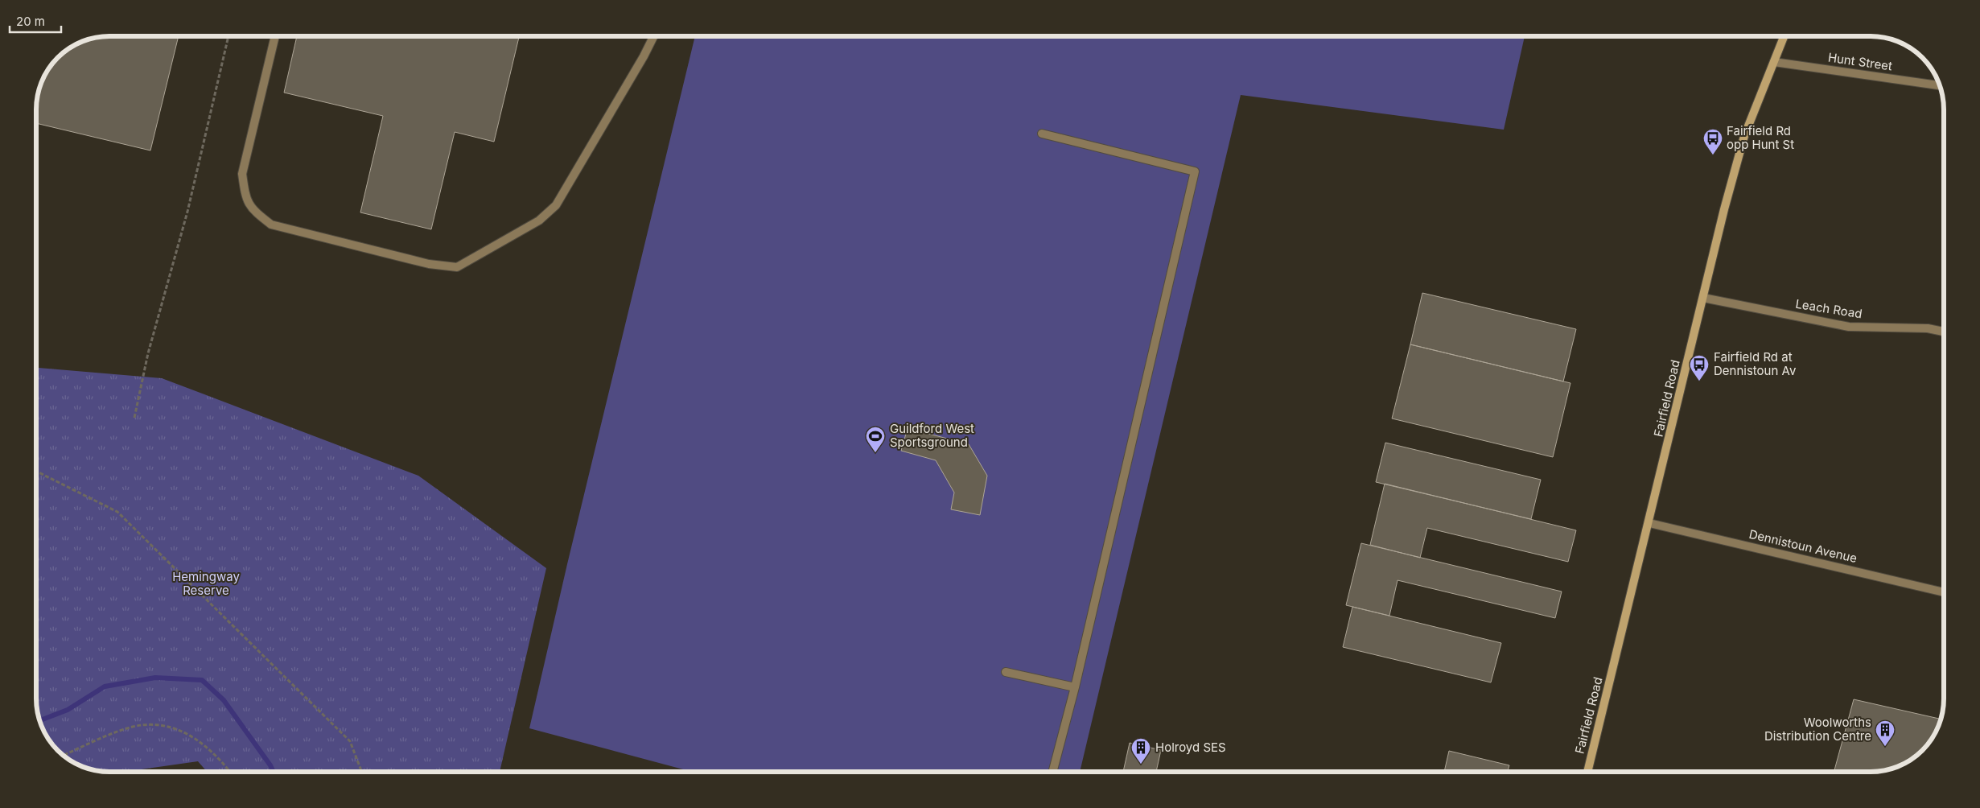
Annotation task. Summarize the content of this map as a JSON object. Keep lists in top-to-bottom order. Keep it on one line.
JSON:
{"streets":{"main road":["Fairfield Road"],"street":["Hunt Street","Leach Road","Dennistoun Avenue"]},"crossings":[["Hunt Street","Fairfield Road"],["Leach Road","Fairfield Road"],["Fairfield Road","Dennistoun Avenue"]],"parks":["Hemingway Reserve"],"places":{"bus stop":["Fairfield Rd opp Hunt St","Fairfield Rd at Dennistoun Av"],"sports":["Guildford West Sportsground"],"building":["Woolworths Distribution Centre","Holroyd SES"]},"scale_bar":"20 m"}
